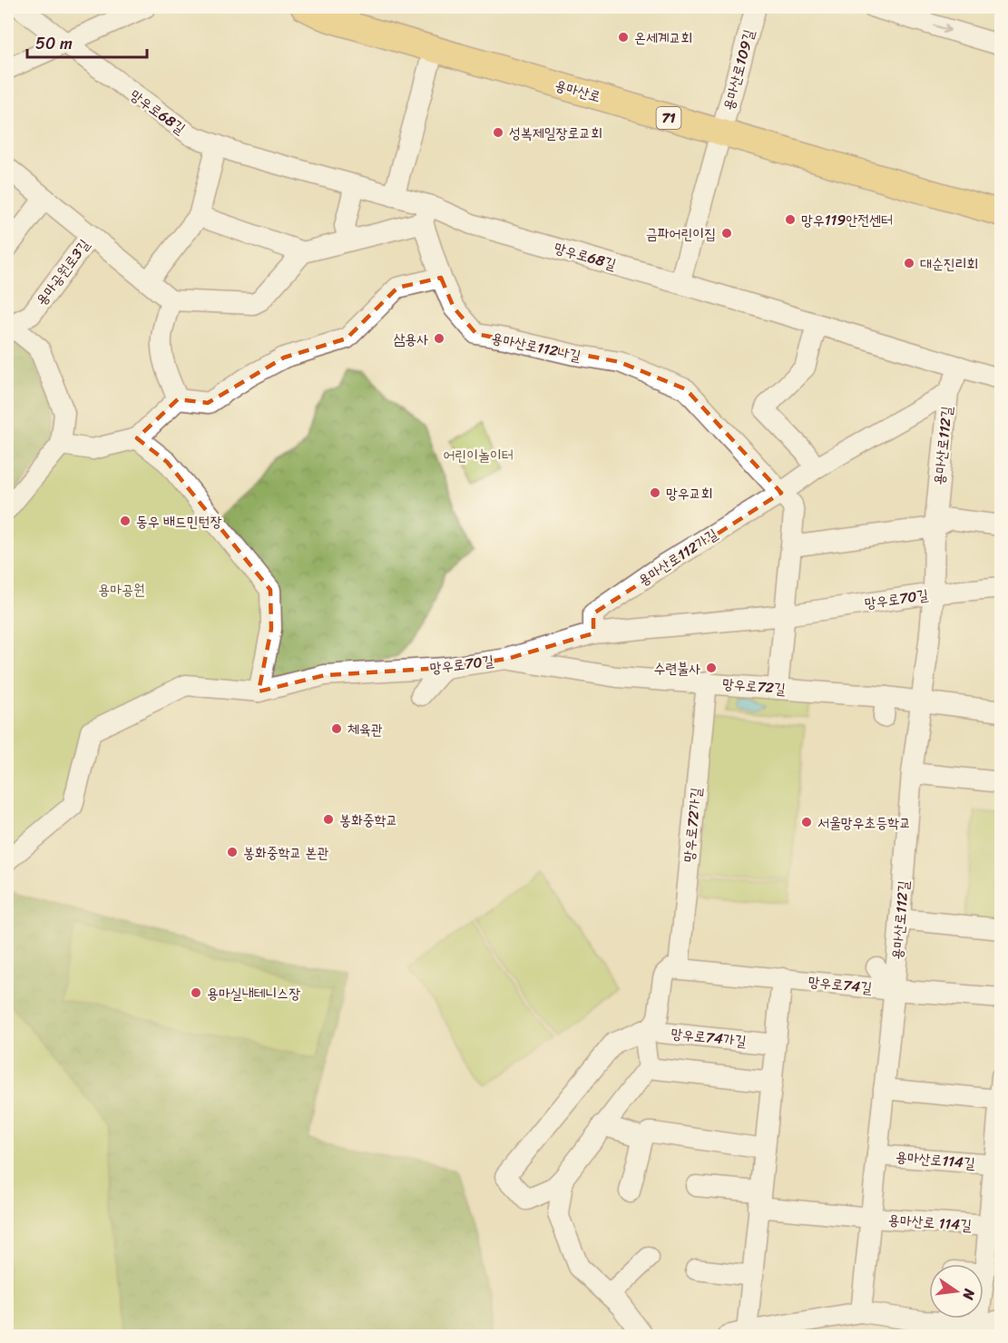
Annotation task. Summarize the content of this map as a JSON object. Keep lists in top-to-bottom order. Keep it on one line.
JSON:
{"streets":{"main road":["용마산로","71"],"street":["용마산로109길","망우로68길","용마공원로3길","용마산로112나길","용마산로112길","용마산로112가길","망우로70길","망우로72길","망우로72가길","망우로74길","망우로74가길","용마산로114길","용마산로 114길"]},"crossings":[["용마산로109길","용마산로"],["망우로68길","용마산로112길"],["용마산로112나길","용마산로112가길"],["용마산로112길","용마산로112가길"],["용마산로112길","망우로70길"],["용마산로112길","망우로72길"],["용마산로112길","망우로74길"],["용마산로112길","용마산로114길"],["용마산로112길","용마산로 114길"],["용마산로112가길","망우로70길"],["망우로70길","망우로72길"],["망우로72길","망우로72가길"],["망우로72가길","망우로74길"],["용마산로114길","용마산로 114길"]],"parks":["어린이놀이터","용마공원"],"places":["온세계교회","성복제일장로교회","망우119안전센터","금파어린이집","대순진리회","삼용사","망우교회","동우 배드민턴장","수련불사","체육관","봉화중학교","서울망우초등학교","봉화중학교 본관","용마실내테니스장"],"scale_bar":"50 m","north":"right"}
